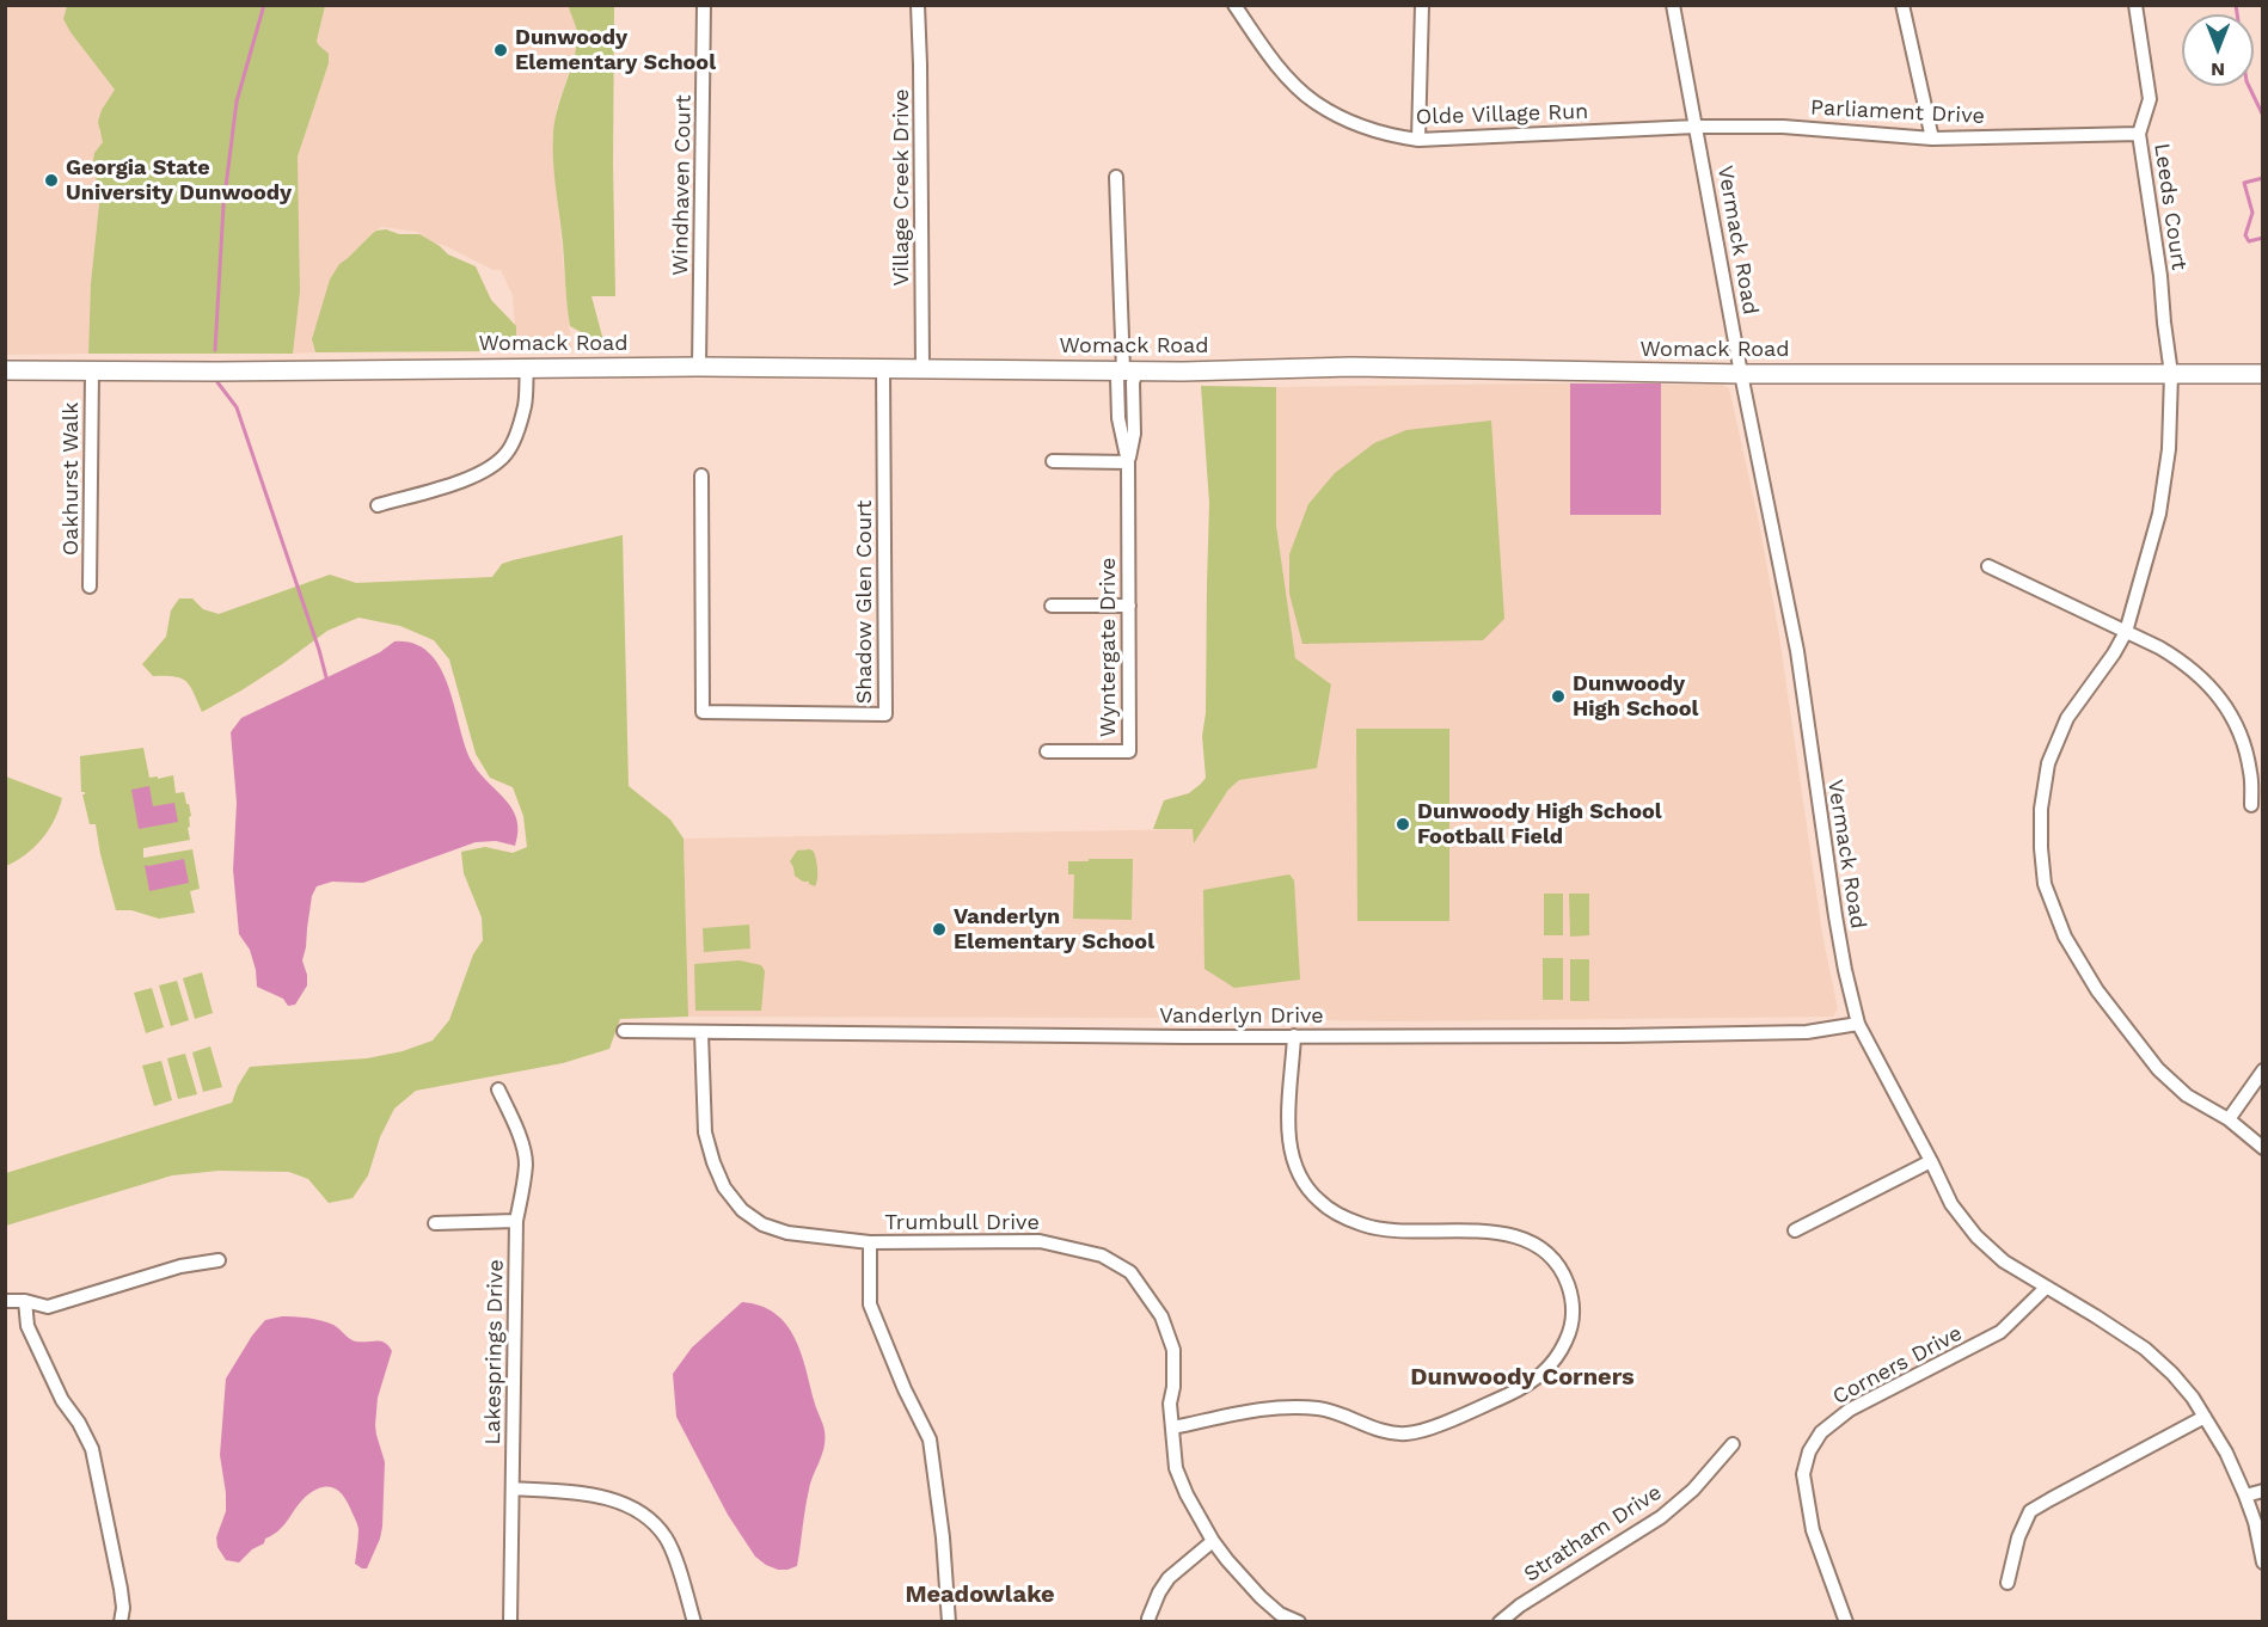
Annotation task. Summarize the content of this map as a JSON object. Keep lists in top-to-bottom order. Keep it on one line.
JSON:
{"streets":{"street":["Parliament Drive","Olde Village Run","Windhaven Court","Village Creek Drive","Leeds Court","Vermack Road","Womack Road","Oakhurst Walk","Shadow Glen Court","Wyntergate Drive","Vanderlyn Drive","Trumbull Drive","Lakesprings Drive","Corners Drive","Stratham Drive"]},"crossings":[["Parliament Drive","Olde Village Run"],["Parliament Drive","Leeds Court"],["Parliament Drive","Vermack Road"],["Olde Village Run","Vermack Road"],["Windhaven Court","Womack Road"],["Village Creek Drive","Womack Road"],["Leeds Court","Womack Road"],["Vermack Road","Womack Road"],["Vermack Road","Vanderlyn Drive"],["Vermack Road","Corners Drive"],["Womack Road","Oakhurst Walk"],["Womack Road","Shadow Glen Court"],["Womack Road","Wyntergate Drive"],["Vanderlyn Drive","Trumbull Drive"]],"districts":["Dunwoody Corners","Meadowlake"],"places":["Dunwoody Elementary School","Georgia State University Dunwoody","Dunwoody High School","Dunwoody High School Football Field","Vanderlyn Elementary School"],"north":"bottom"}
